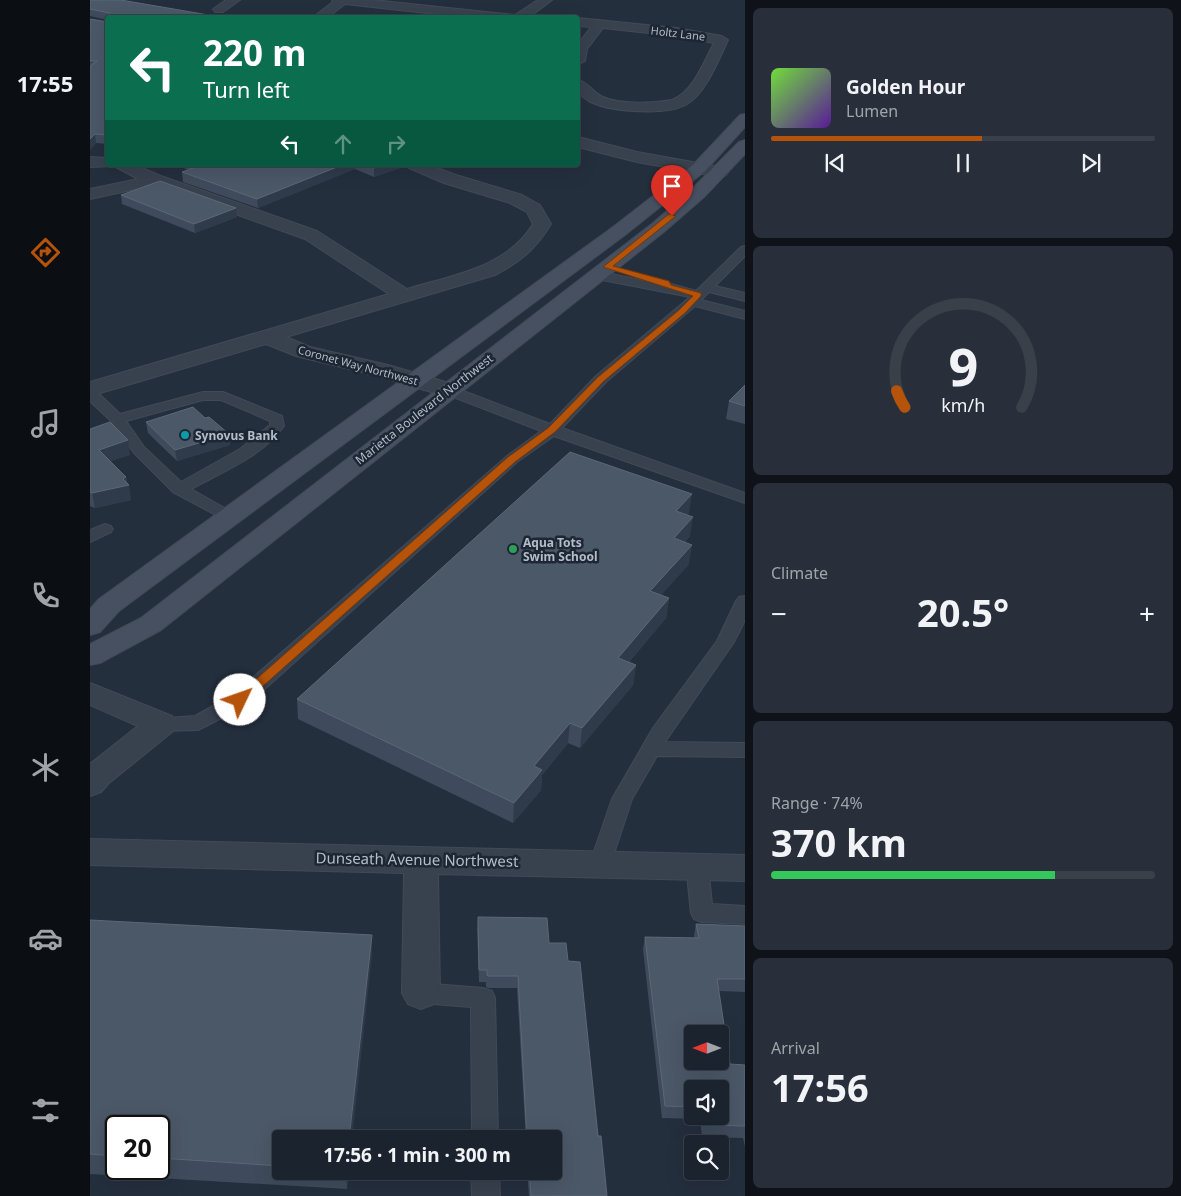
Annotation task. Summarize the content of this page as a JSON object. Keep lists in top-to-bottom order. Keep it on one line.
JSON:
{"streets":{"main road":["Marietta Boulevard Northwest"],"street":["Holtz Lane","Coronet Way Northwest","Dunseath Avenue Northwest"]},"crossings":[["Coronet Way Northwest","Marietta Boulevard Northwest"]],"places":["Synovus Bank","Aqua Tots Swim School"],"north":"left","page":{"tabs":"17:55","turn":["220 m","Turn left"],"song":["Golden Hour","Lumen"],"tile":["Climate",["Range · 74%","370 km"],["Arrival","17:56"]],"heat":["−","20.5°","+"],"limit":"20","trip":"17:56 · 1 min · 300 m","gauge":["9","km/h"]}}
